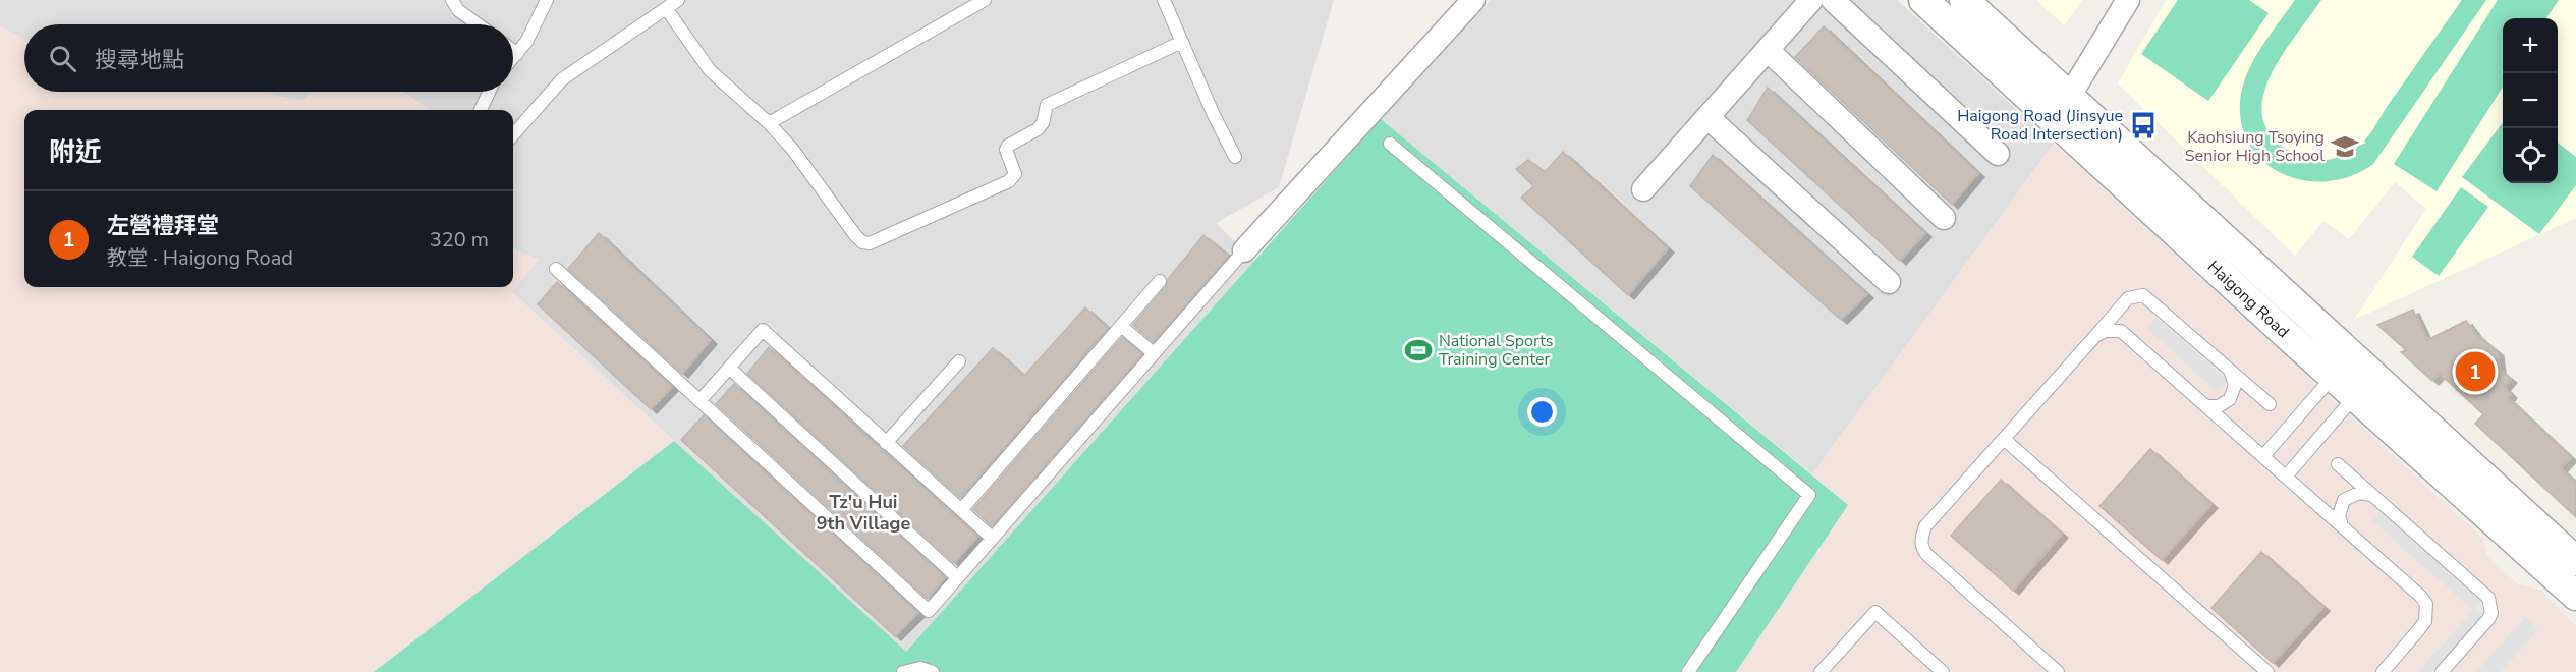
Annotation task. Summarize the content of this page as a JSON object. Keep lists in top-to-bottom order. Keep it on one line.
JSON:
{"streets":{"street":["Haigong Road"]},"districts":["Tz'u Hui 9th Village"],"places":{"bus stop":["Haigong Road (Jinsyue Road Intersection)"],"school or university":["Kaohsiung Tsoying Senior High School"],"sports":["National Sports Training Center"]},"page":{"map_buttons":["+","−"],"search":"搜尋地點","heading":"附近","list":[{"mark":"1","name":"左營禮拜堂","note":"教堂 · Haigong Road","value":"320 m"}],"pins":"1"}}
